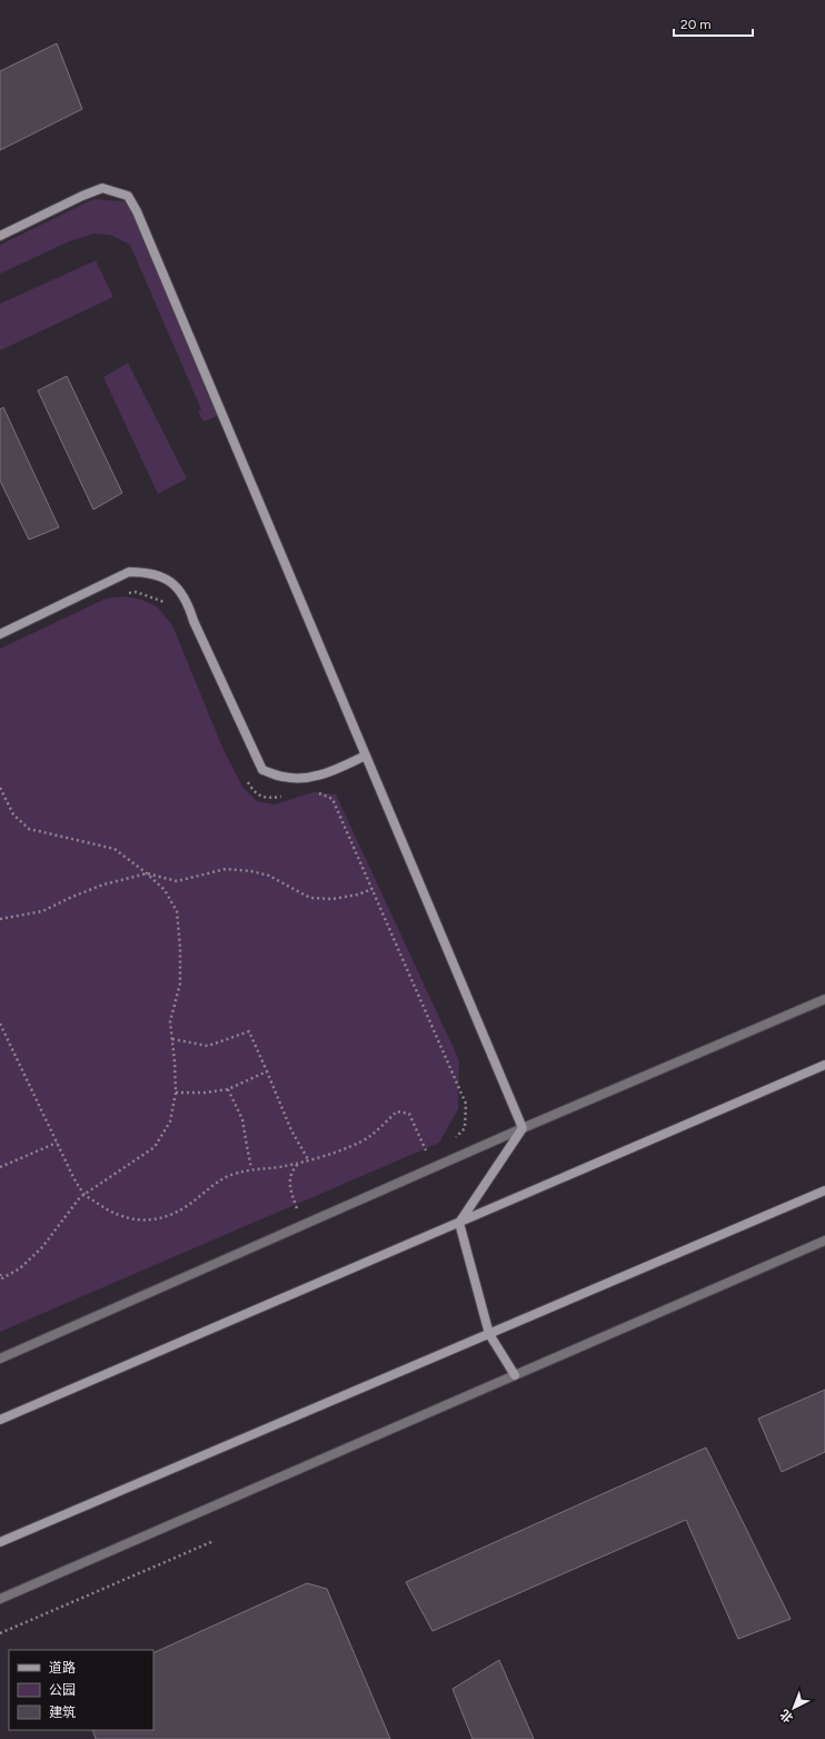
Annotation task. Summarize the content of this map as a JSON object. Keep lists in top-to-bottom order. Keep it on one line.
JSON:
{"legend":["道路","公园","建筑"],"scale_bar":"20 m","north":"bottom left"}
